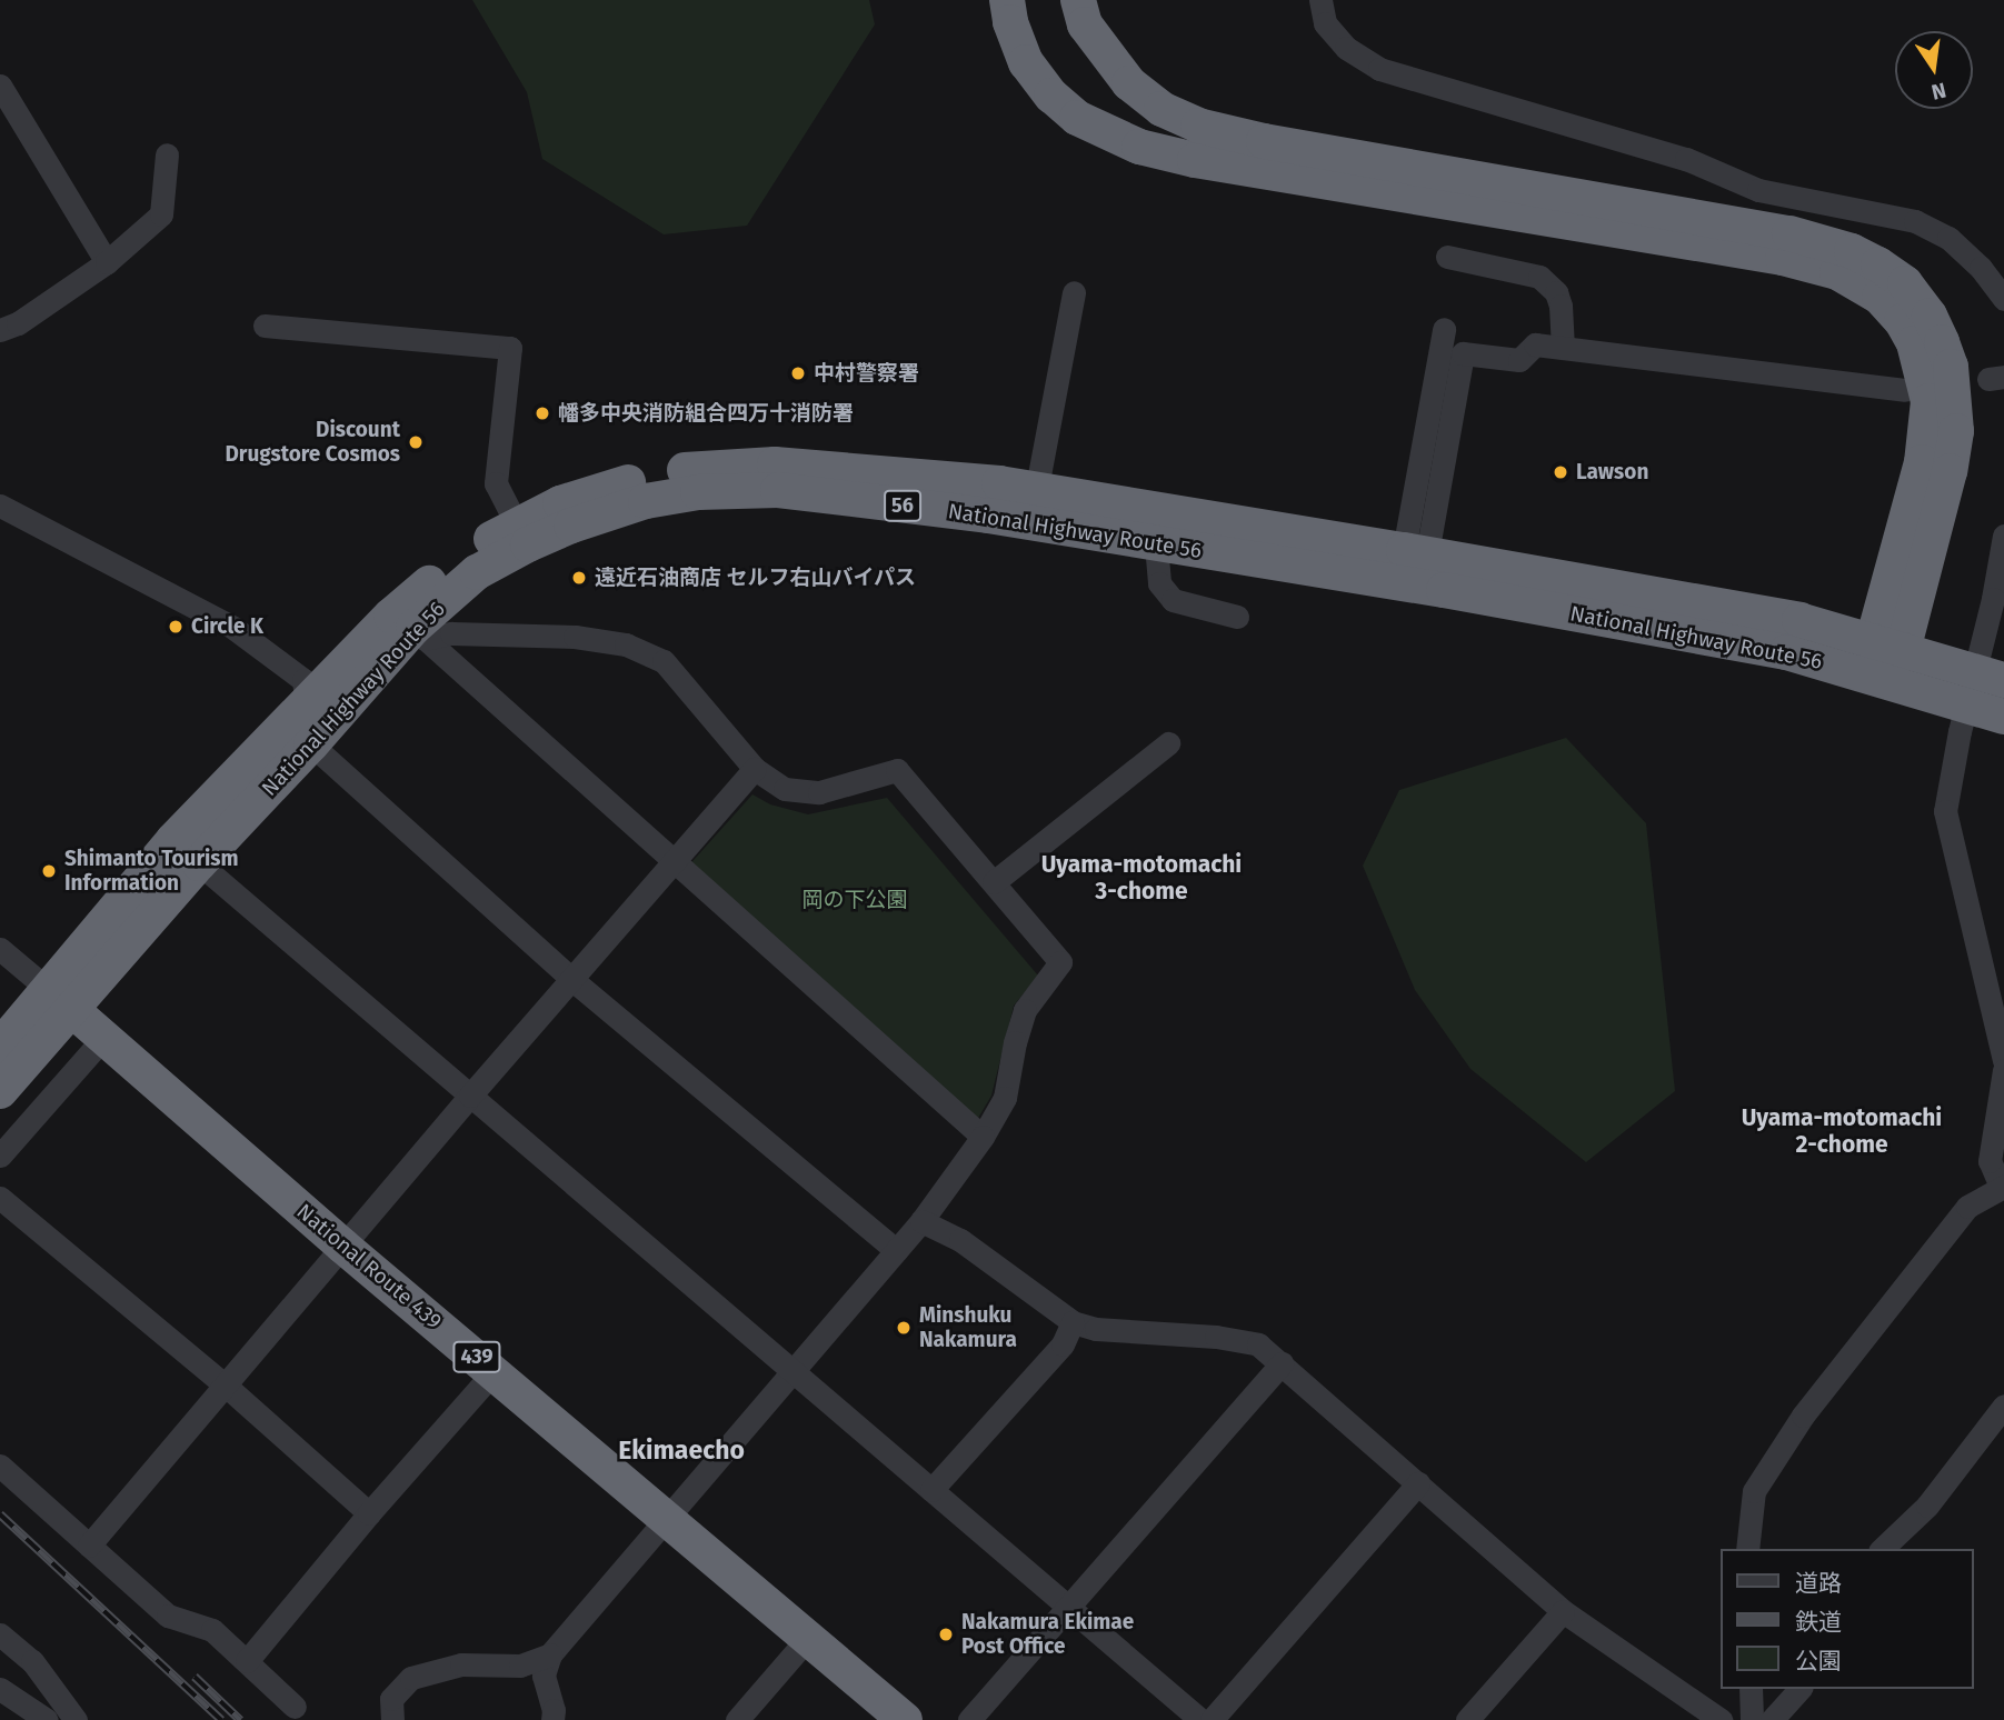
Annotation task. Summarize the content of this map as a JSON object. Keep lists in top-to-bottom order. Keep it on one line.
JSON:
{"streets":{"highway":["56","National Highway Route 56","National Route 439","439"]},"crossings":[["National Highway Route 56","National Route 439"]],"districts":["Uyama-motomachi 3-chome","Uyama-motomachi 2-chome","Ekimaecho"],"parks":["岡の下公園"],"places":["中村警察署","幡多中央消防組合四万十消防署","Discount Drugstore Cosmos","Lawson","遠近石油商店 セルフ右山バイパス","Circle K","Shimanto Tourism Information","Minshuku Nakamura","Nakamura Ekimae Post Office"],"legend":["道路","鉄道","公園"],"north":"bottom"}
